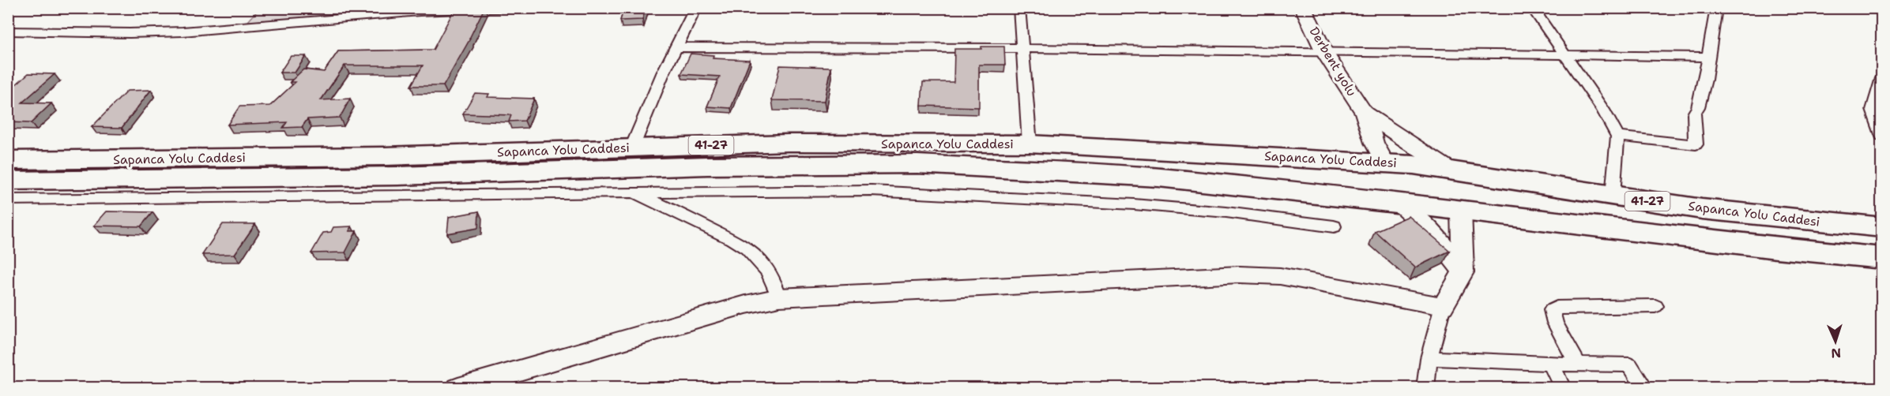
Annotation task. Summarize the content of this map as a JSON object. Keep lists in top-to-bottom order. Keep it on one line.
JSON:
{"streets":{"highway":["Sapanca Yolu Caddesi","41-27"],"street":["Derbent yolu"]},"north":"bottom"}
